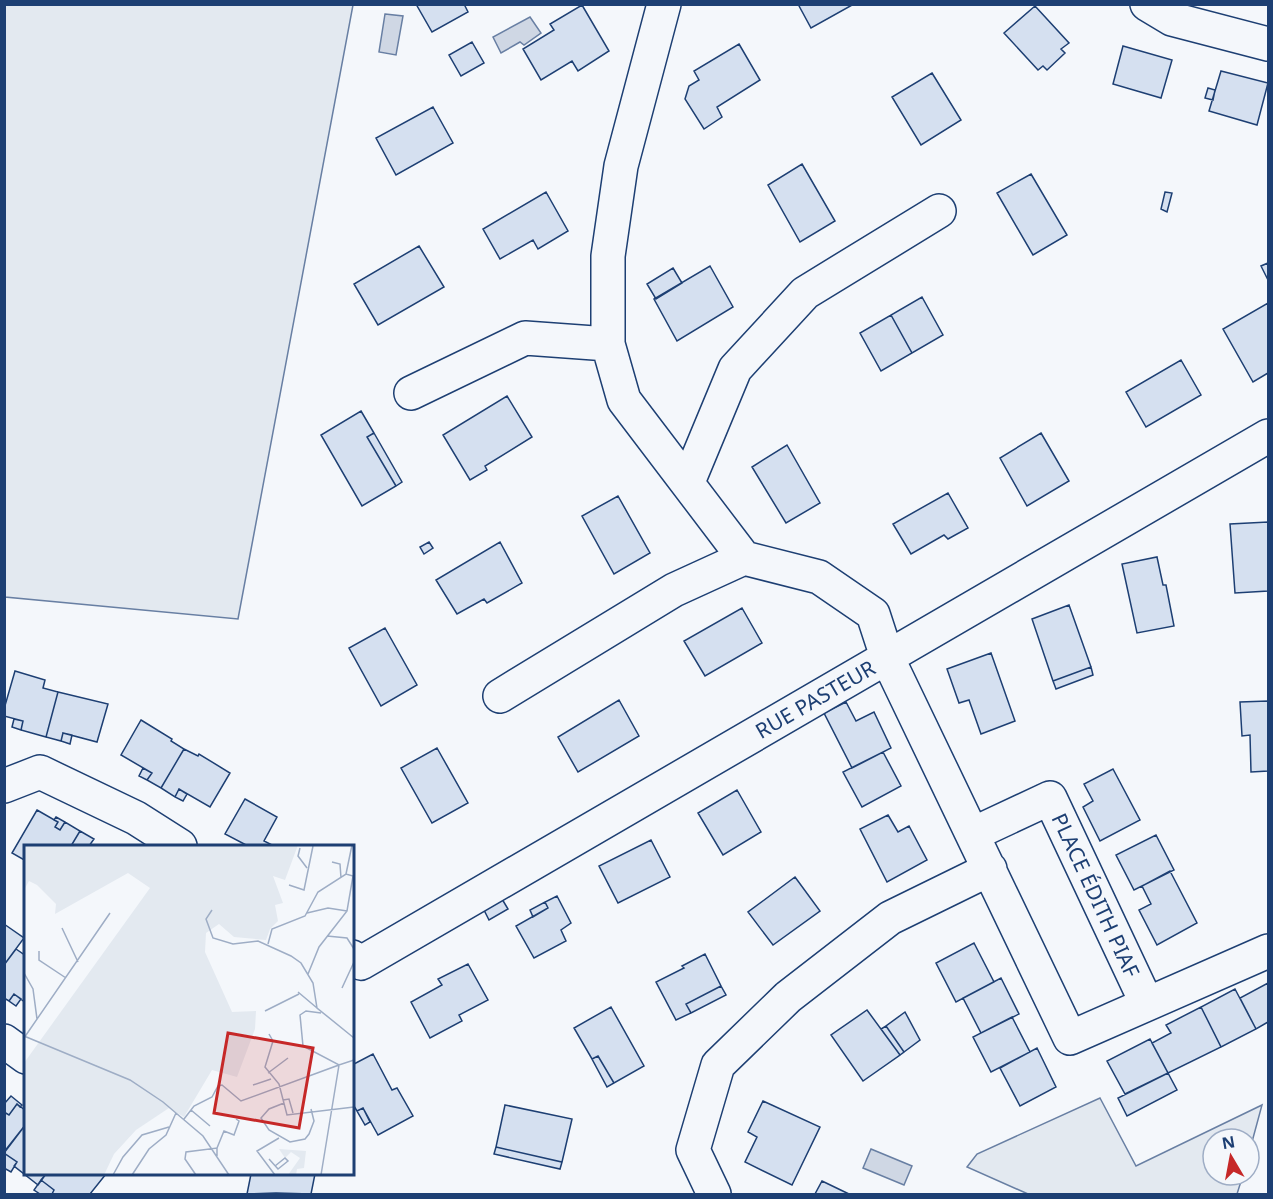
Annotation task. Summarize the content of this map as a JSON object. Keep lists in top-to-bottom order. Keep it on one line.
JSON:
{"streets":{"street":["RUE PASTEUR","PLACE ÉDITH PIAF"]},"north":"top"}
